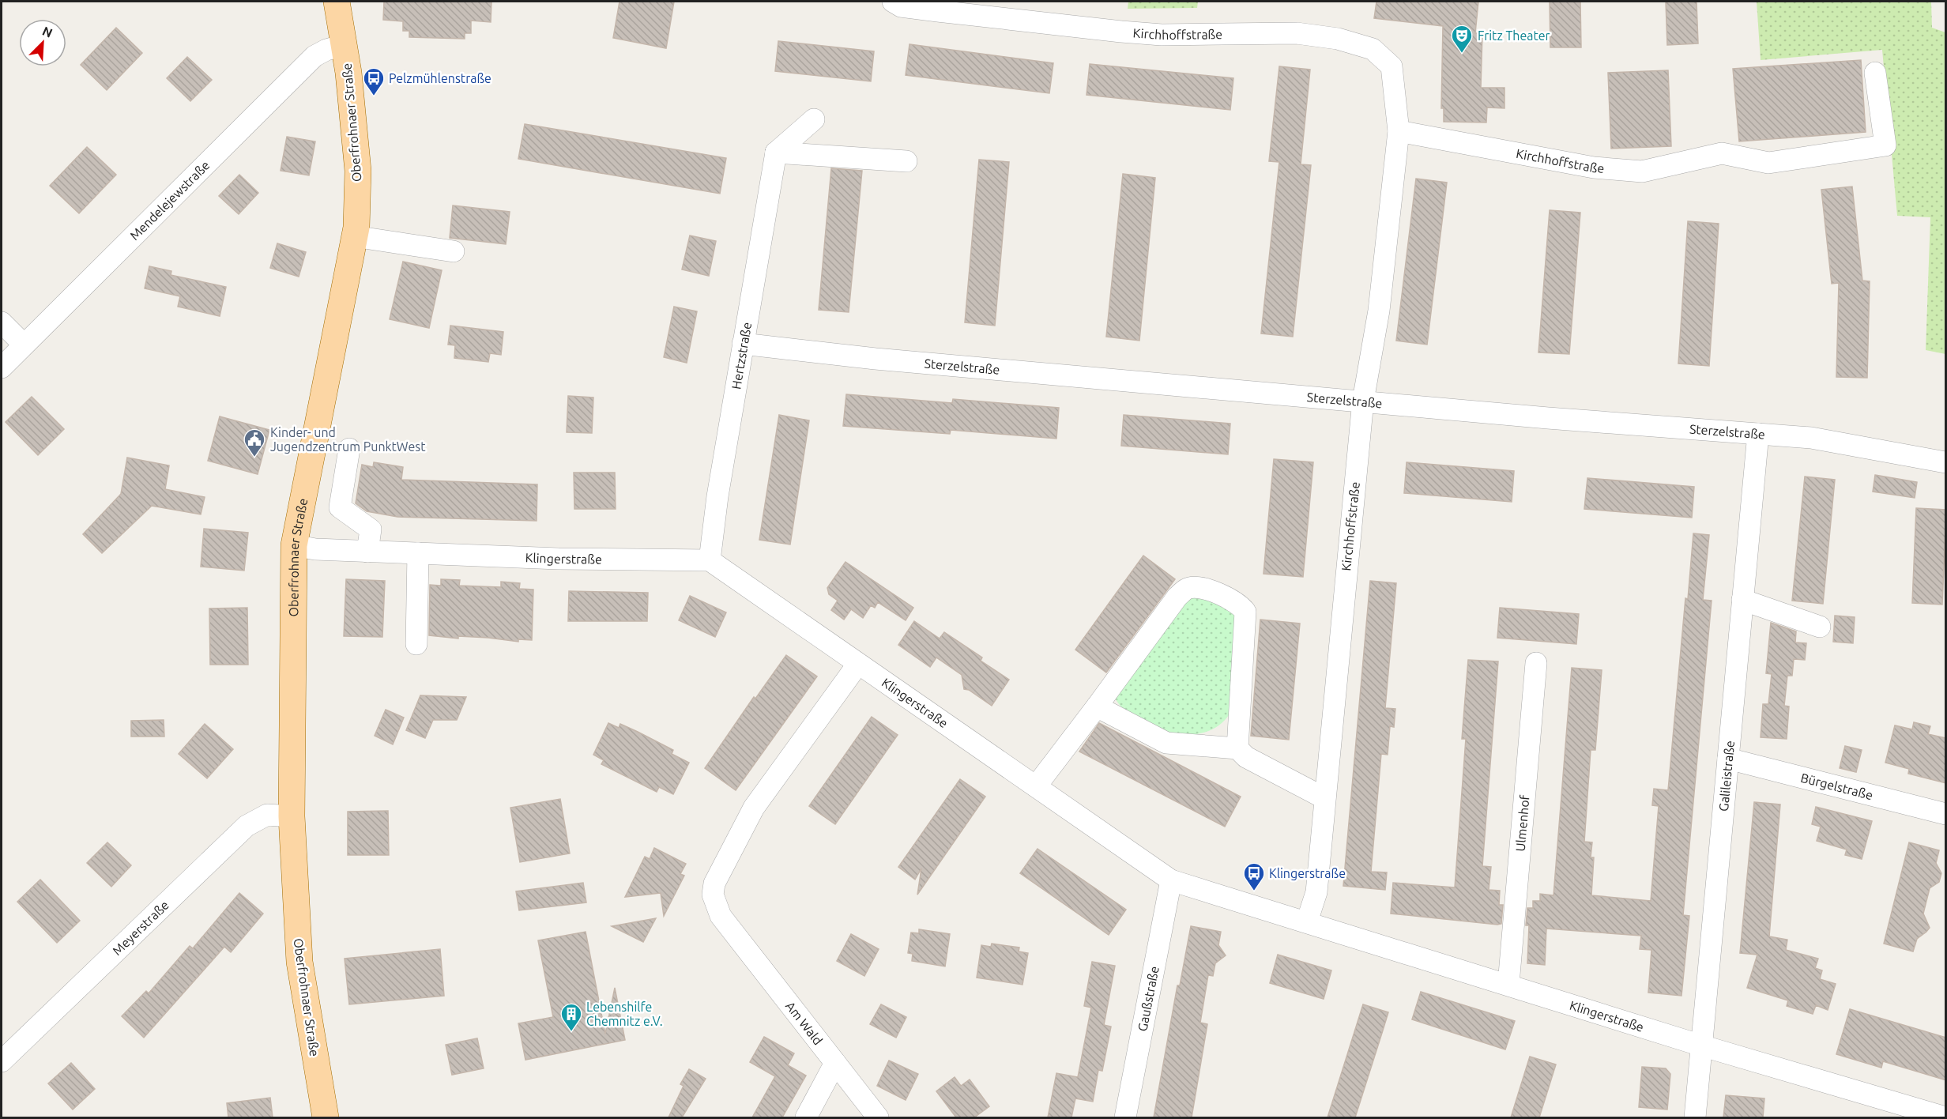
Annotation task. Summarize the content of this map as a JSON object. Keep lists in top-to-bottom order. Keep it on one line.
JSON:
{"streets":{"main road":["Oberfrohnaer Straße"],"street":["Kirchhoffstraße","Mendelejewstraße","Hertzstraße","Sterzelstraße","Klingerstraße","Galileistraße","Bürgelstraße","Ulmenhof","Meyerstraße","Gaußstraße","Am Wald"]},"crossings":[["Kirchhoffstraße","Sterzelstraße"],["Kirchhoffstraße","Klingerstraße"],["Oberfrohnaer Straße","Mendelejewstraße"],["Oberfrohnaer Straße","Klingerstraße"],["Oberfrohnaer Straße","Meyerstraße"],["Hertzstraße","Sterzelstraße"],["Hertzstraße","Klingerstraße"],["Sterzelstraße","Galileistraße"],["Klingerstraße","Galileistraße"],["Klingerstraße","Ulmenhof"],["Klingerstraße","Gaußstraße"],["Klingerstraße","Am Wald"],["Galileistraße","Bürgelstraße"]],"places":{"theatre":["Fritz Theater"],"bus stop":["Pelzmühlenstraße","Klingerstraße"],"public building":["Kinder- und Jugendzentrum PunktWest"],"building":["Lebenshilfe Chemnitz e.V."]},"north":"top right"}
